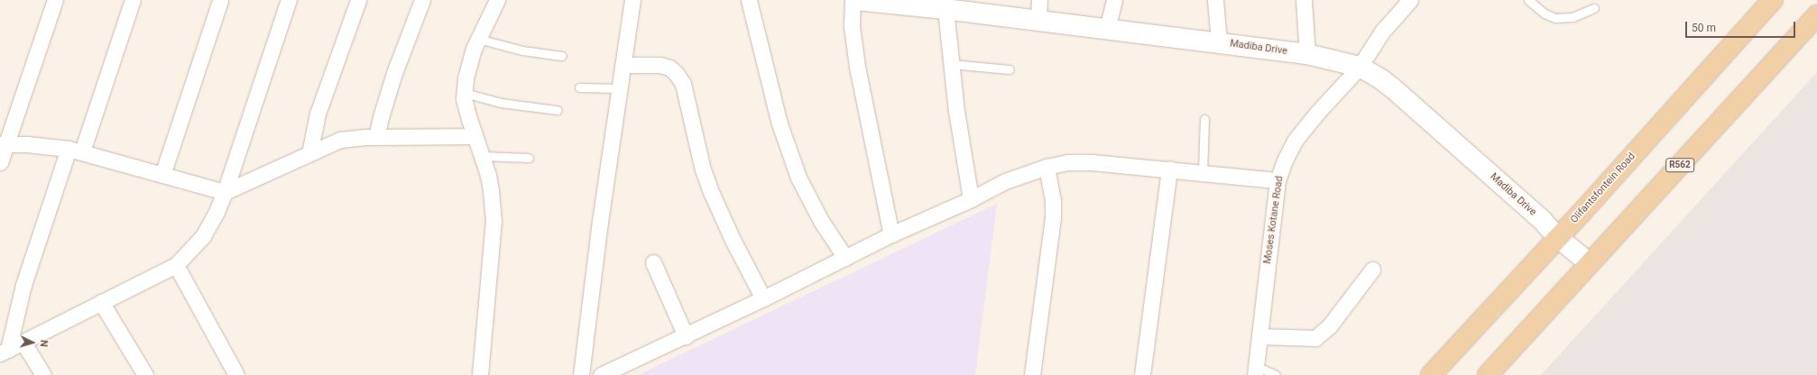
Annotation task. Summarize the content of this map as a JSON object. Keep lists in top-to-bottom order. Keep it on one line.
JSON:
{"streets":{"main road":["R562","Olifantsfontein Road"],"street":["Madiba Drive","Moses Kotane Road"]},"crossings":[["Madiba Drive","R562"],["Madiba Drive","Olifantsfontein Road"],["Madiba Drive","Moses Kotane Road"]],"scale_bar":"50 m","north":"right"}
